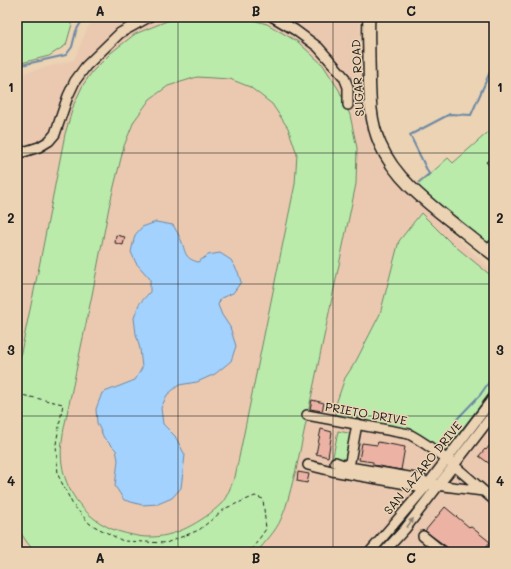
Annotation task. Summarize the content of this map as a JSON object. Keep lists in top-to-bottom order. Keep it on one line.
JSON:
{"streets":{"main road":["SUGAR ROAD"],"street":["PRIETO DRIVE","SAN LAZARO DRIVE"]},"crossings":[["PRIETO DRIVE","SAN LAZARO DRIVE"]],"grid":{"columns":["A","B","C"],"rows":["1","2","3","4"]}}
